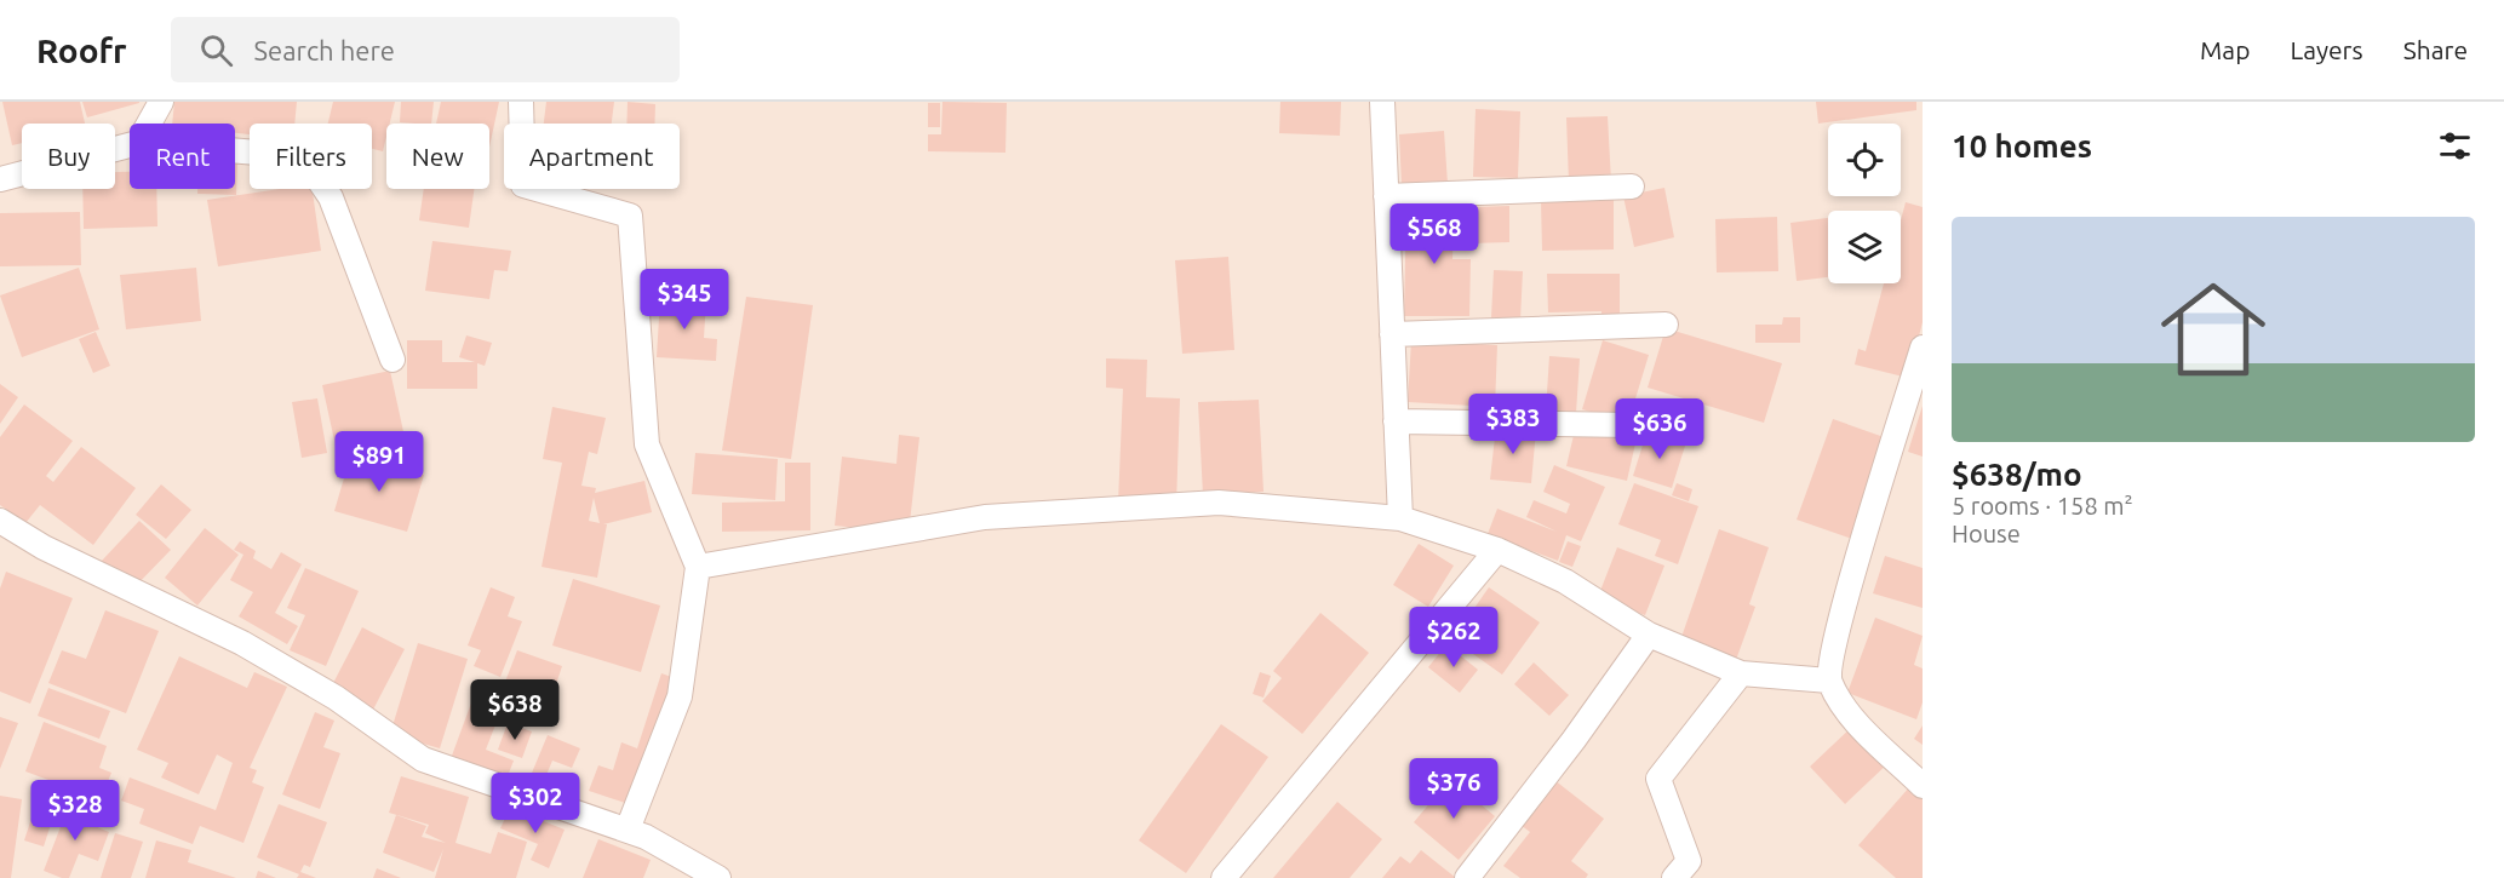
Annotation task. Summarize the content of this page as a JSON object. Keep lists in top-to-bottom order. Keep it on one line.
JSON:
{"page":{"header":"Roofr","search":"Search here","nav":["Map","Layers","Share"],"heading":"10 homes","chip":["Buy","Rent","Filters","New","Apartment"],"list":[{"name":"$638/mo","note":"5 rooms · 158 m² · House"}],"price":["$568","$345","$383","$636","$891","$262","$638","$376","$302","$328"]}}
